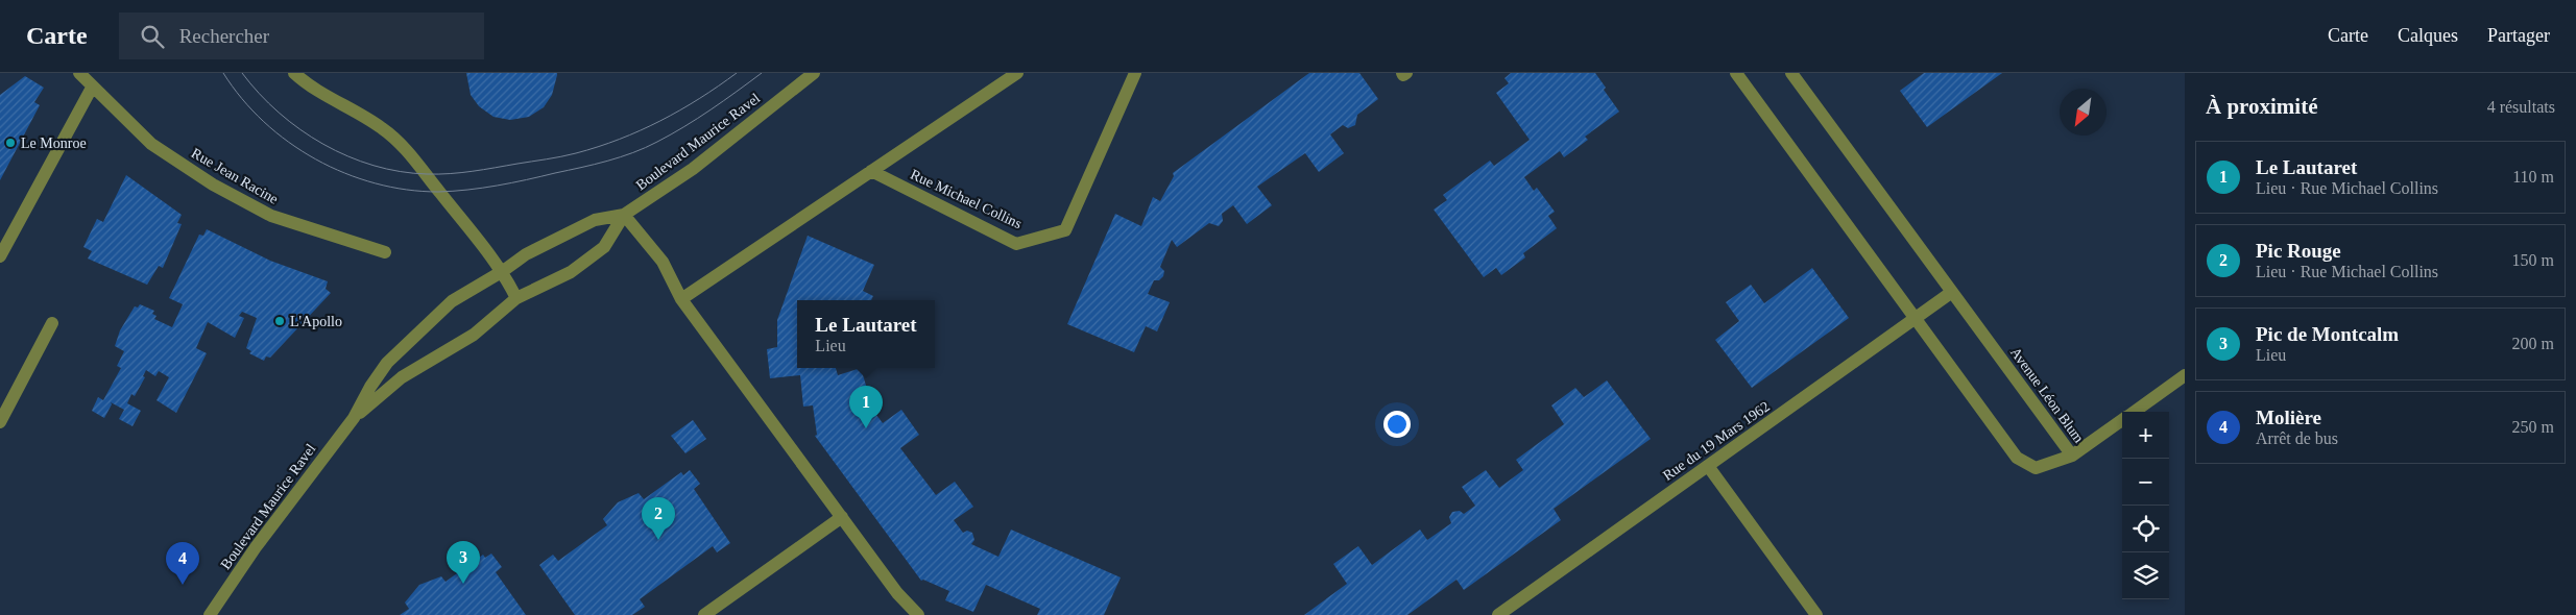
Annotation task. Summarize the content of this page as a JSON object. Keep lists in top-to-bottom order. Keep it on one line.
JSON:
{"streets":{"street":["Boulevard Maurice Ravel","Rue Jean Racine","Rue Michael Collins","Avenue Léon Blum","Rue du 19 Mars 1962"]},"crossings":[["Avenue Léon Blum","Rue du 19 Mars 1962"]],"places":["Le Monroe","L'Apollo"],"north":"bottom left","page":{"header":"Carte","search":"Rechercher","nav":["Carte","Calques","Partager"],"heading":["À proximité","4 résultats"],"list":[{"mark":"1","name":"Le Lautaret","note":"Lieu · Rue Michael Collins","value":"110 m"},{"mark":"2","name":"Pic Rouge","note":"Lieu · Rue Michael Collins","value":"150 m"},{"mark":"3","name":"Pic de Montcalm","note":"Lieu","value":"200 m"},{"mark":"4","name":"Molière","note":"Arrêt de bus","value":"250 m"}],"popup":["Le Lautaret","Lieu"],"pins":["1","2","3","4"],"map_buttons":["+","−"]}}
